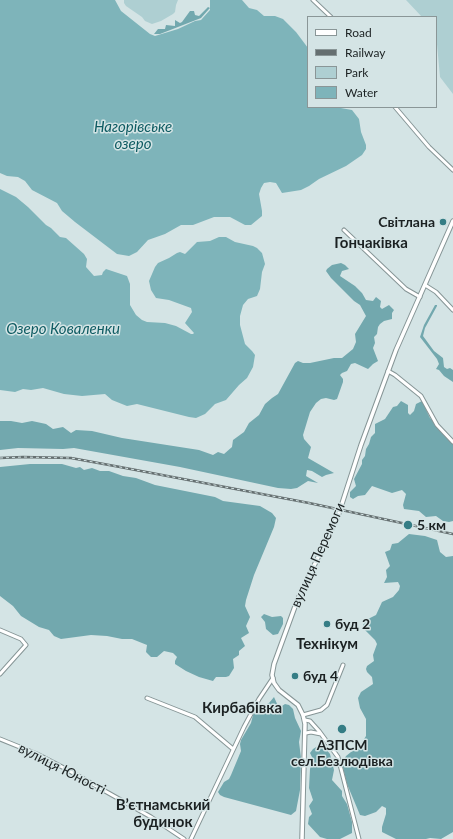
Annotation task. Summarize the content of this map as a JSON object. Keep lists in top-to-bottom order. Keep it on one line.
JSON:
{"streets":{"street":["вулиця Перемоги","вулиця Юності"]},"districts":["Гончаківка","Технікум","Кирбабівка","В’єтнамський будинок"],"water":["Нагорівське озеро","Озеро Коваленки"],"places":["Світлана","5 км","буд 2","буд 4","АЗПСМ сел.Безлюдівка"],"legend":["Road","Railway","Park","Water"]}
